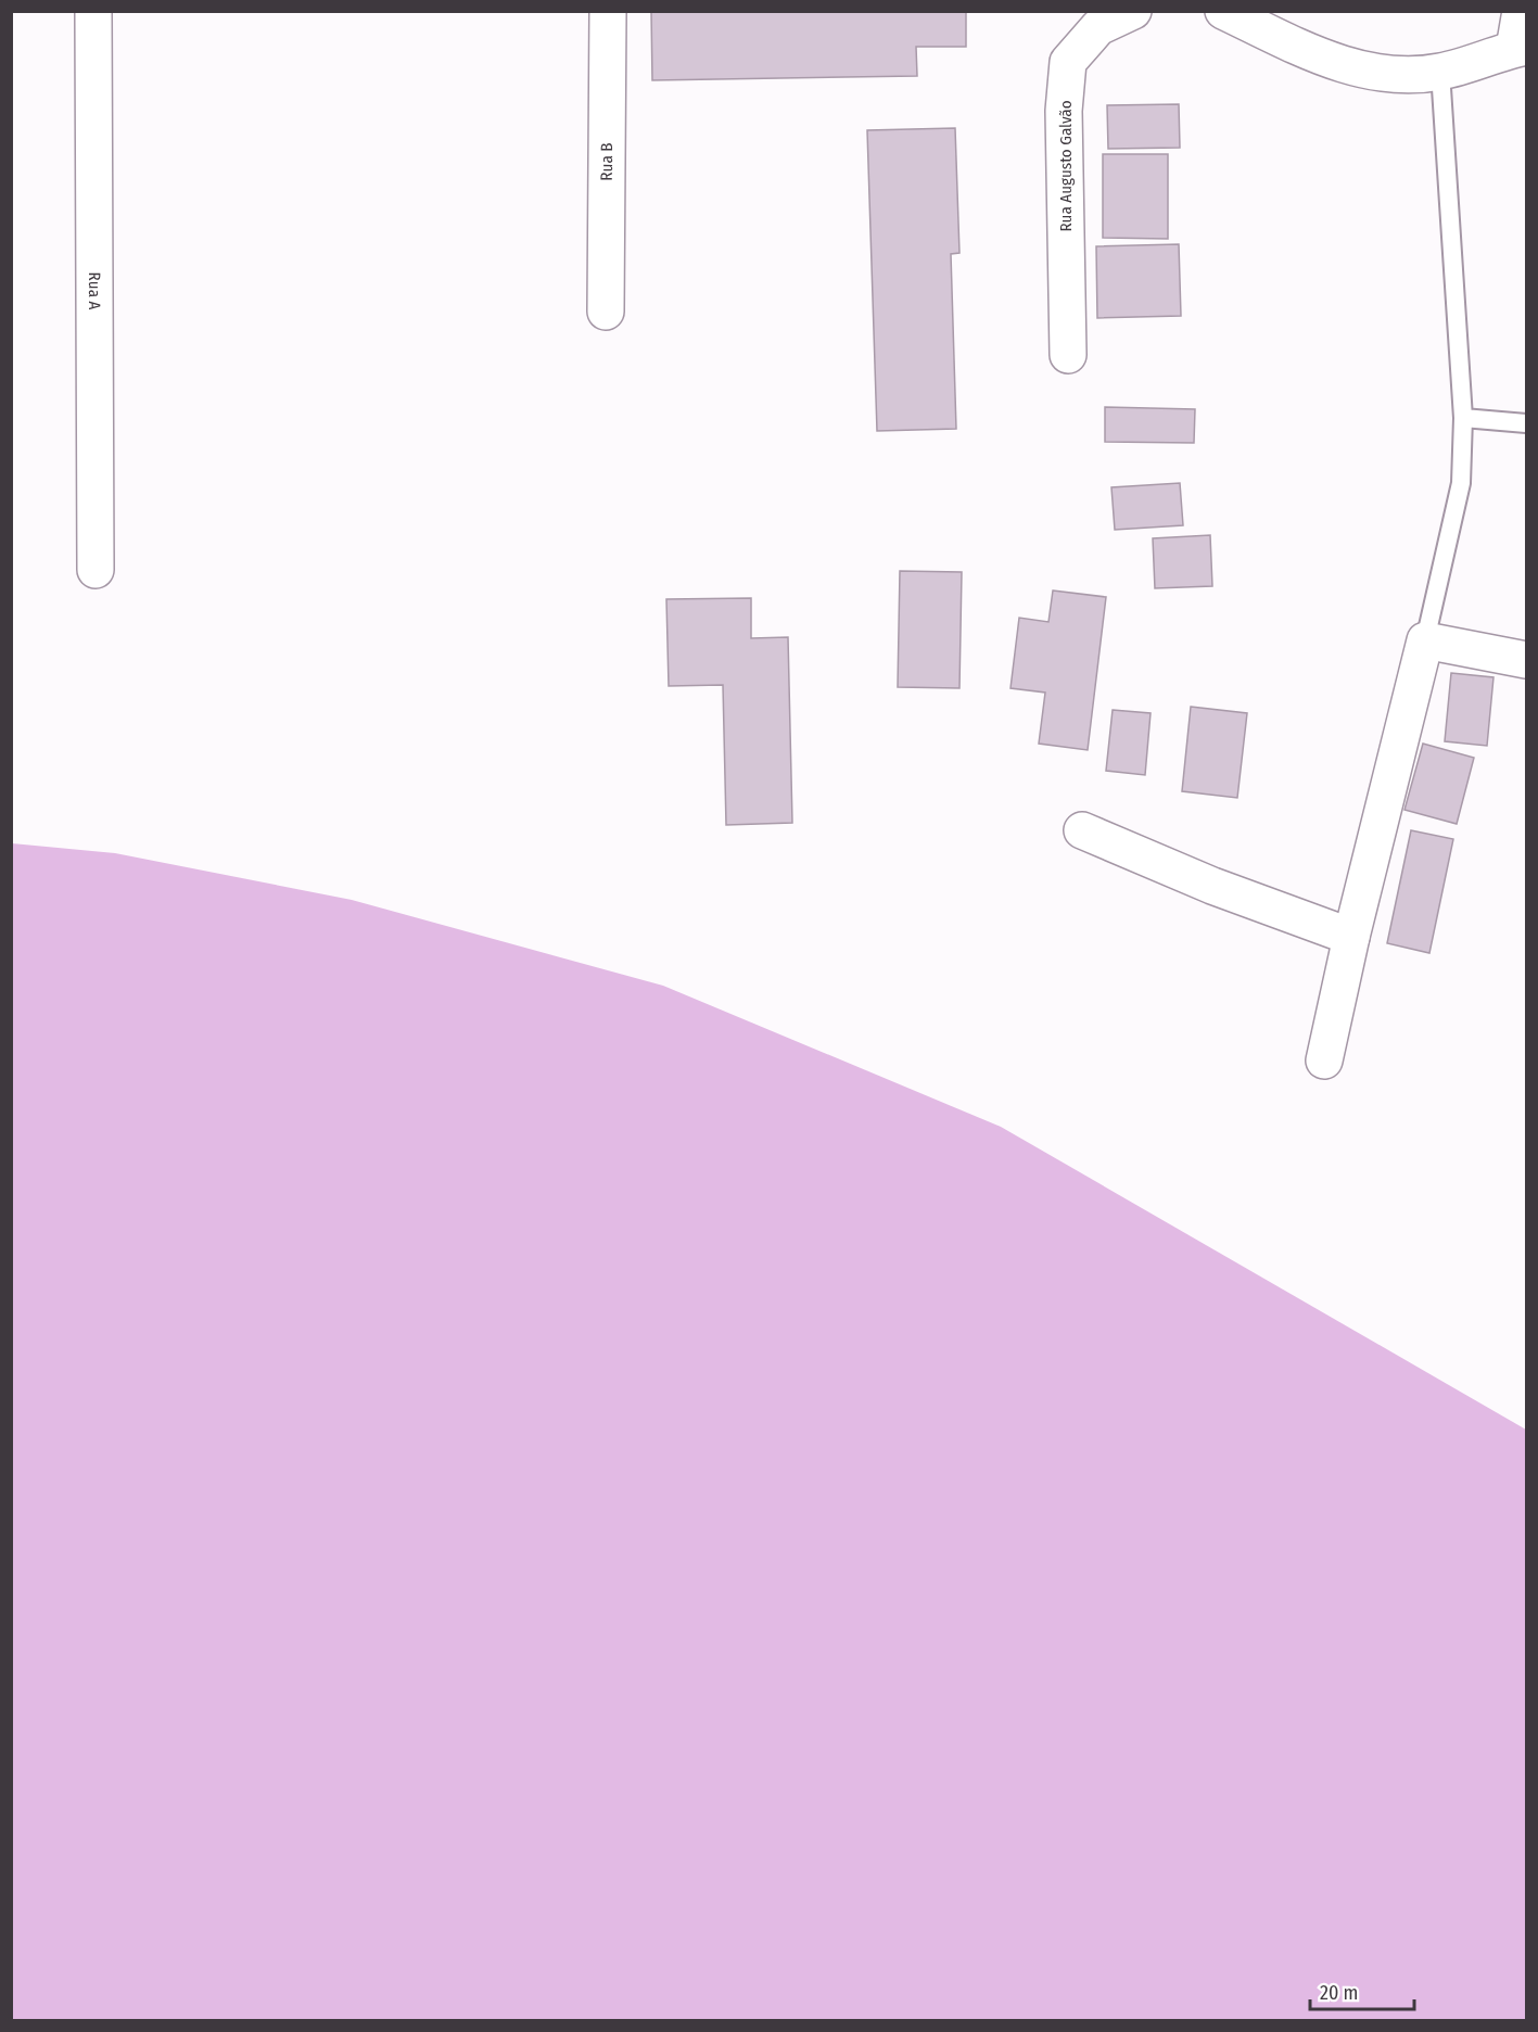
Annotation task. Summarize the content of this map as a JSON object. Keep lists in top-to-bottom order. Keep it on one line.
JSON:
{"streets":{"street":["Rua B","Rua Augusto Galvão","Rua A"]},"scale_bar":"20 m"}
